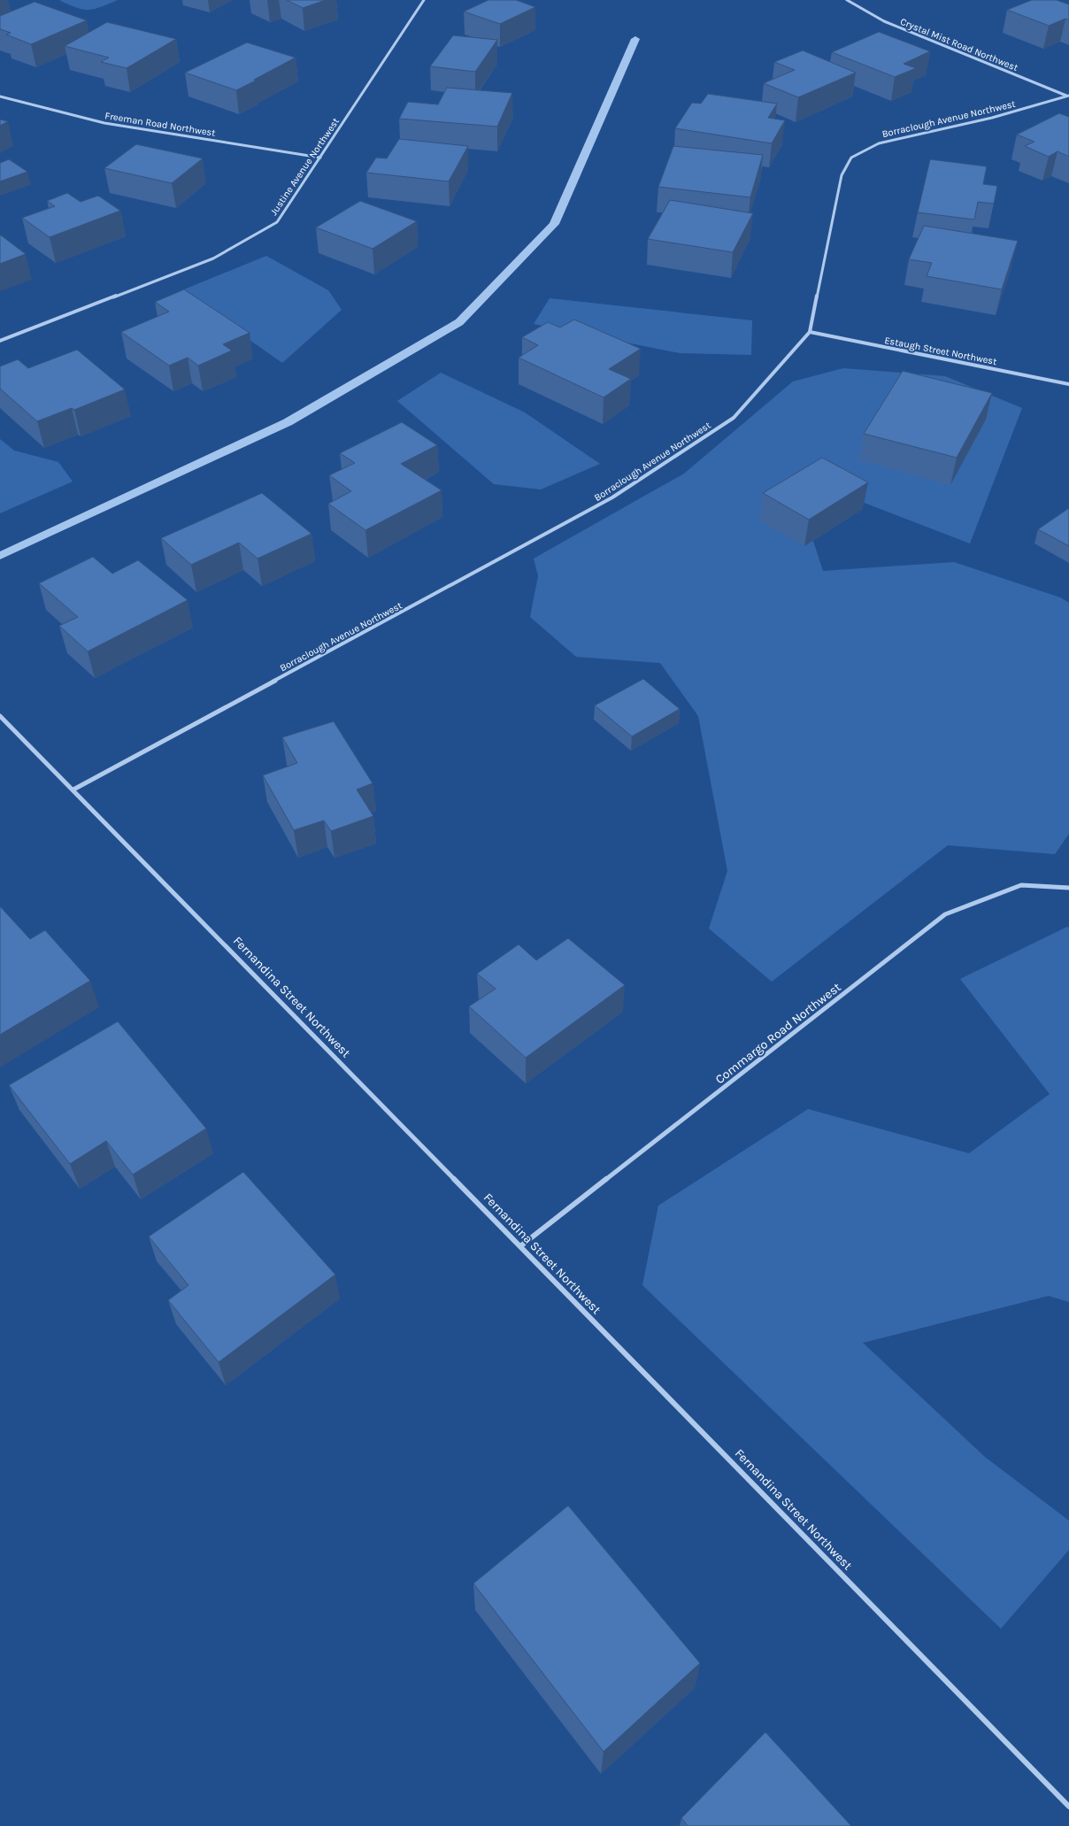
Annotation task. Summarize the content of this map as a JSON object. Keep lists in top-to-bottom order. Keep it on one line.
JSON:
{"streets":{"street":["Crystal Mist Road Northwest","Borraclough Avenue Northwest","Freeman Road Northwest","Justine Avenue Northwest","Estaugh Street Northwest","Fernandina Street Northwest","Commargo Road Northwest"]},"crossings":[["Crystal Mist Road Northwest","Borraclough Avenue Northwest"],["Borraclough Avenue Northwest","Estaugh Street Northwest"],["Borraclough Avenue Northwest","Fernandina Street Northwest"],["Freeman Road Northwest","Justine Avenue Northwest"],["Fernandina Street Northwest","Commargo Road Northwest"]]}
